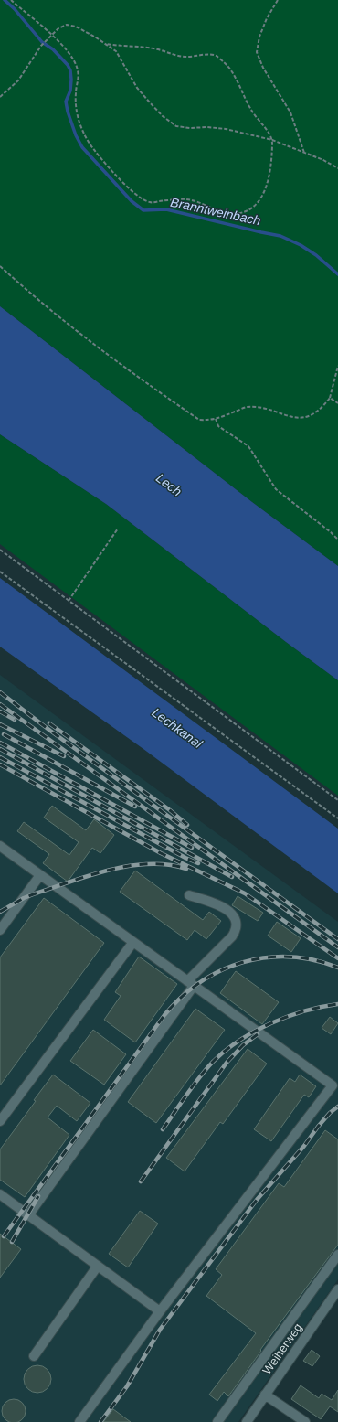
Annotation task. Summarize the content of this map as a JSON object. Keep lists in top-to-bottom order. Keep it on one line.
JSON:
{"streets":{"street":["Weiherweg"]},"water":["Branntweinbach","Lech","Lechkanal"]}
